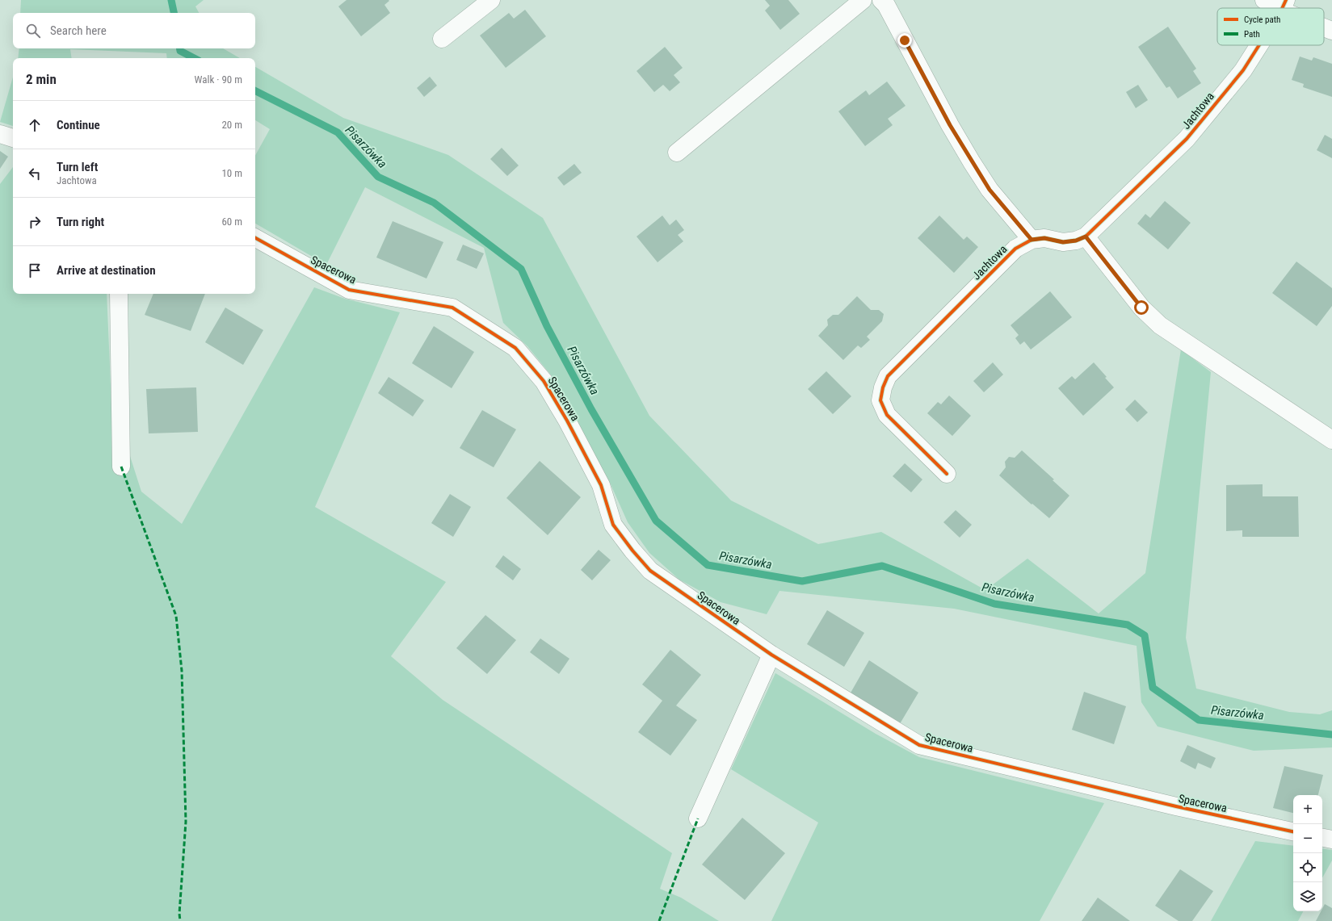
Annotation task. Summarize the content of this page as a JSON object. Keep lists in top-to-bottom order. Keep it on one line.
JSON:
{"streets":{"street":["Jachtowa","Spacerowa"]},"water":["Pisarzówka"],"legend":["Cycle path","Path"],"page":{"search":"Search here","heading":["2 min","Walk · 90 m"],"list":[["Continue","20 m"],["Turn left","Jachtowa","10 m"],["Turn right","60 m"],"Arrive at destination"],"map_buttons":["+","−"]}}
